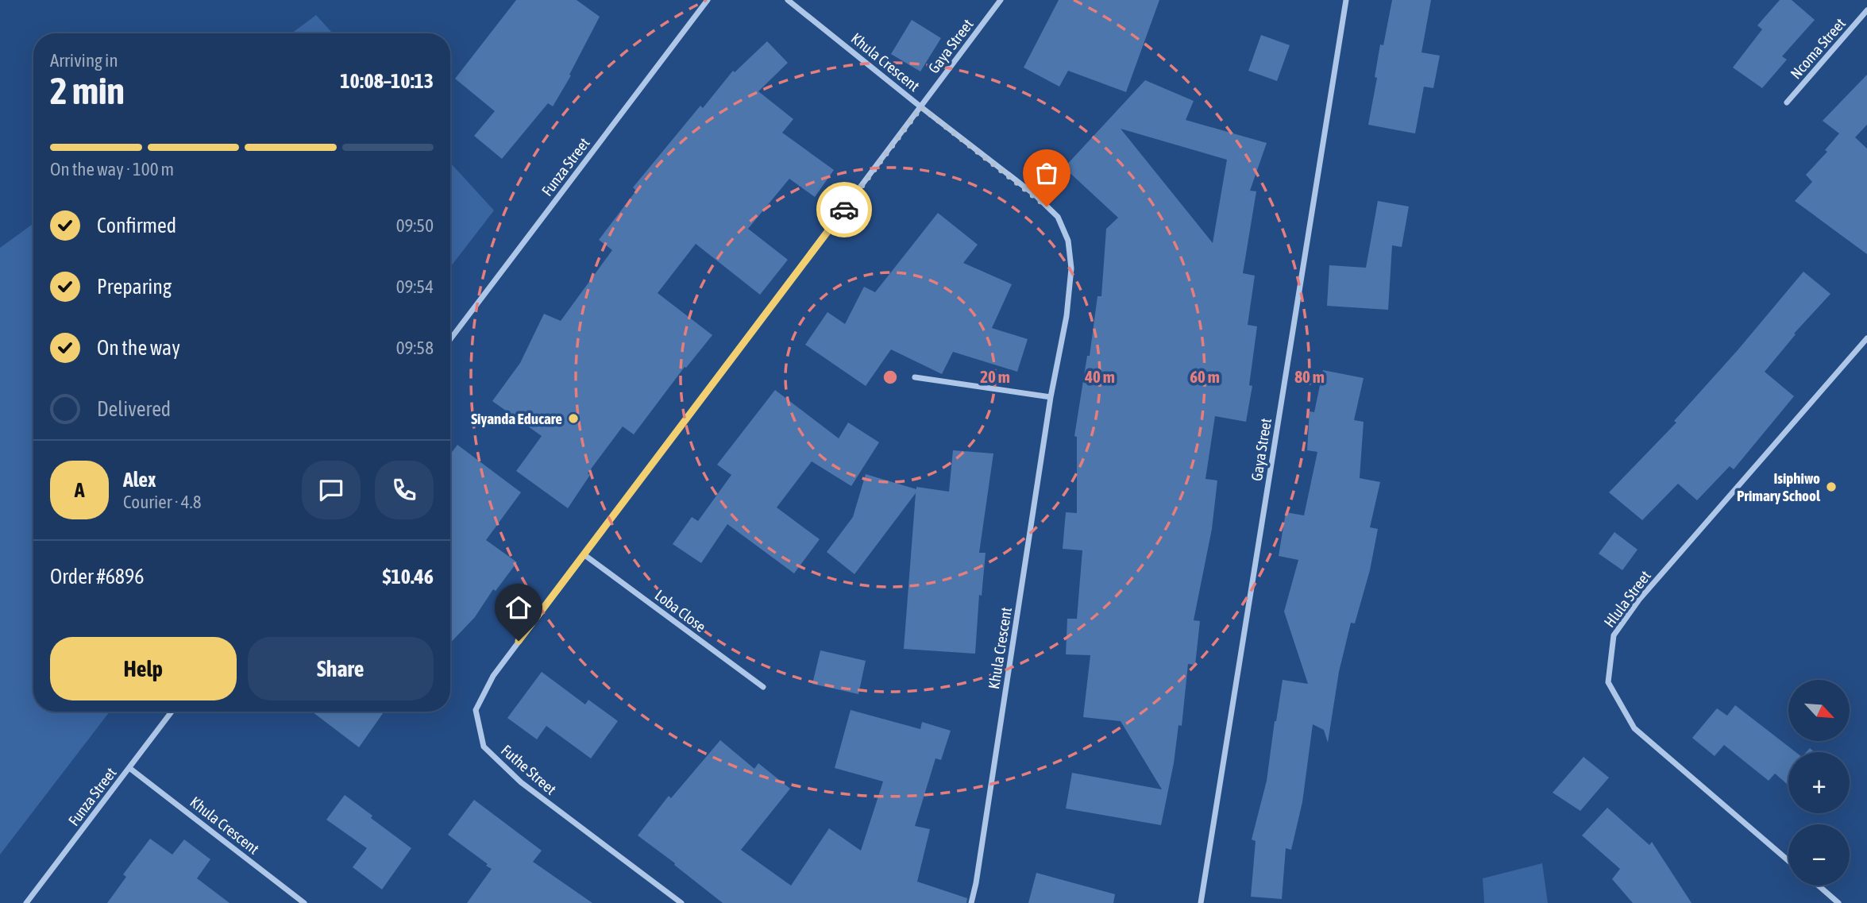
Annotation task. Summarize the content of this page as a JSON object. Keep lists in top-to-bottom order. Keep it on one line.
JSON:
{"streets":{"street":["Gaya Street","Ncoma Street","Khula Crescent","Funza Street","Hlula Street","Loba Close","Futhe Street"]},"crossings":[["Gaya Street","Khula Crescent"],["Gaya Street","Futhe Street"],["Khula Crescent","Funza Street"],["Khula Crescent","Futhe Street"],["Loba Close","Futhe Street"]],"places":["Siyanda Educare","Isiphiwo Primary School"],"north":"bottom right","page":{"heading":["2 min","Arriving in","10:08–10:13"],"panel":["Alex","Courier · 4.8","Order #6896","$10.46"],"bar":"On the way · 100 m","list":[["Confirmed","09:50"],["Preparing","09:54"],["On the way","09:58"],"Delivered"],"round":"A","buttons":["Help","Share"],"map_buttons":["+","−"]},"rings":["20 m","40 m","60 m","80 m"]}
